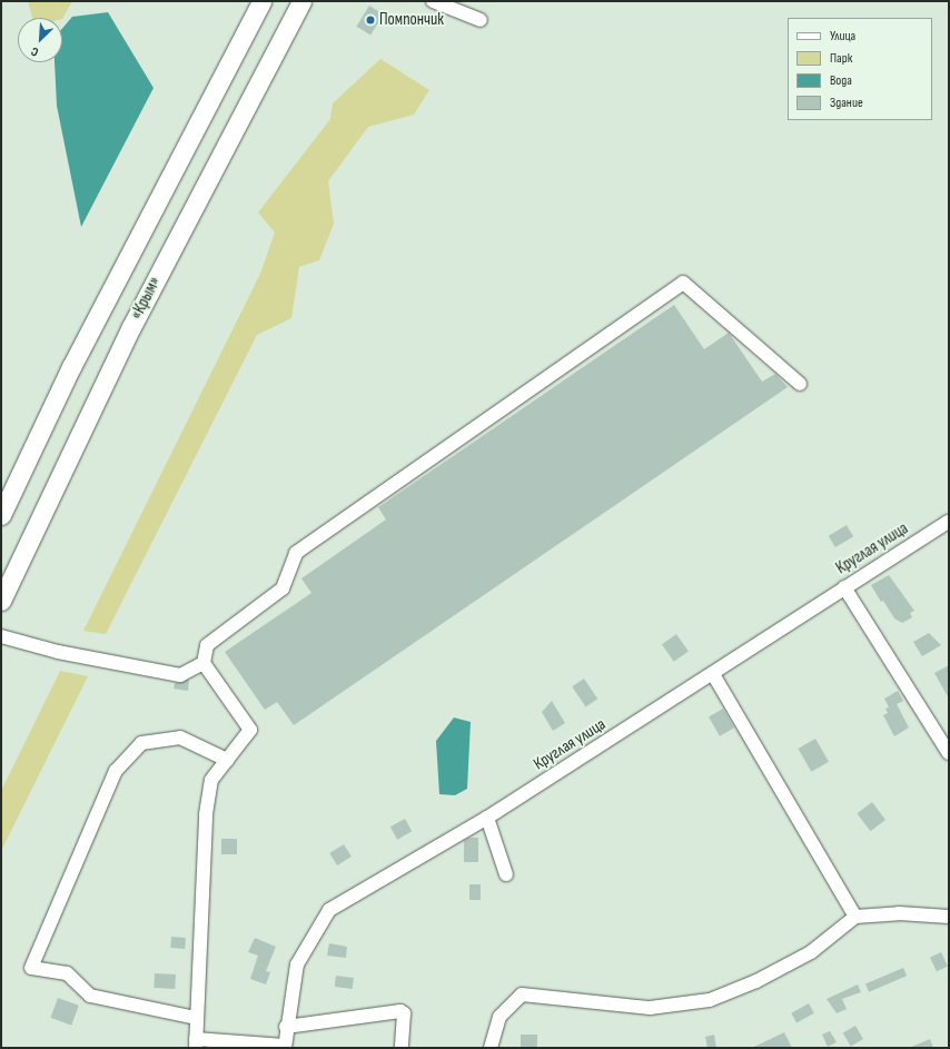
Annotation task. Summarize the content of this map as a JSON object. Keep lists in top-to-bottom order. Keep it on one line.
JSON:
{"streets":{"highway":["«Крым»"],"street":["Круглая улица"]},"places":["Помпончик"],"legend":["Улица","Парк","Вода","Здание"],"north":"bottom left"}
